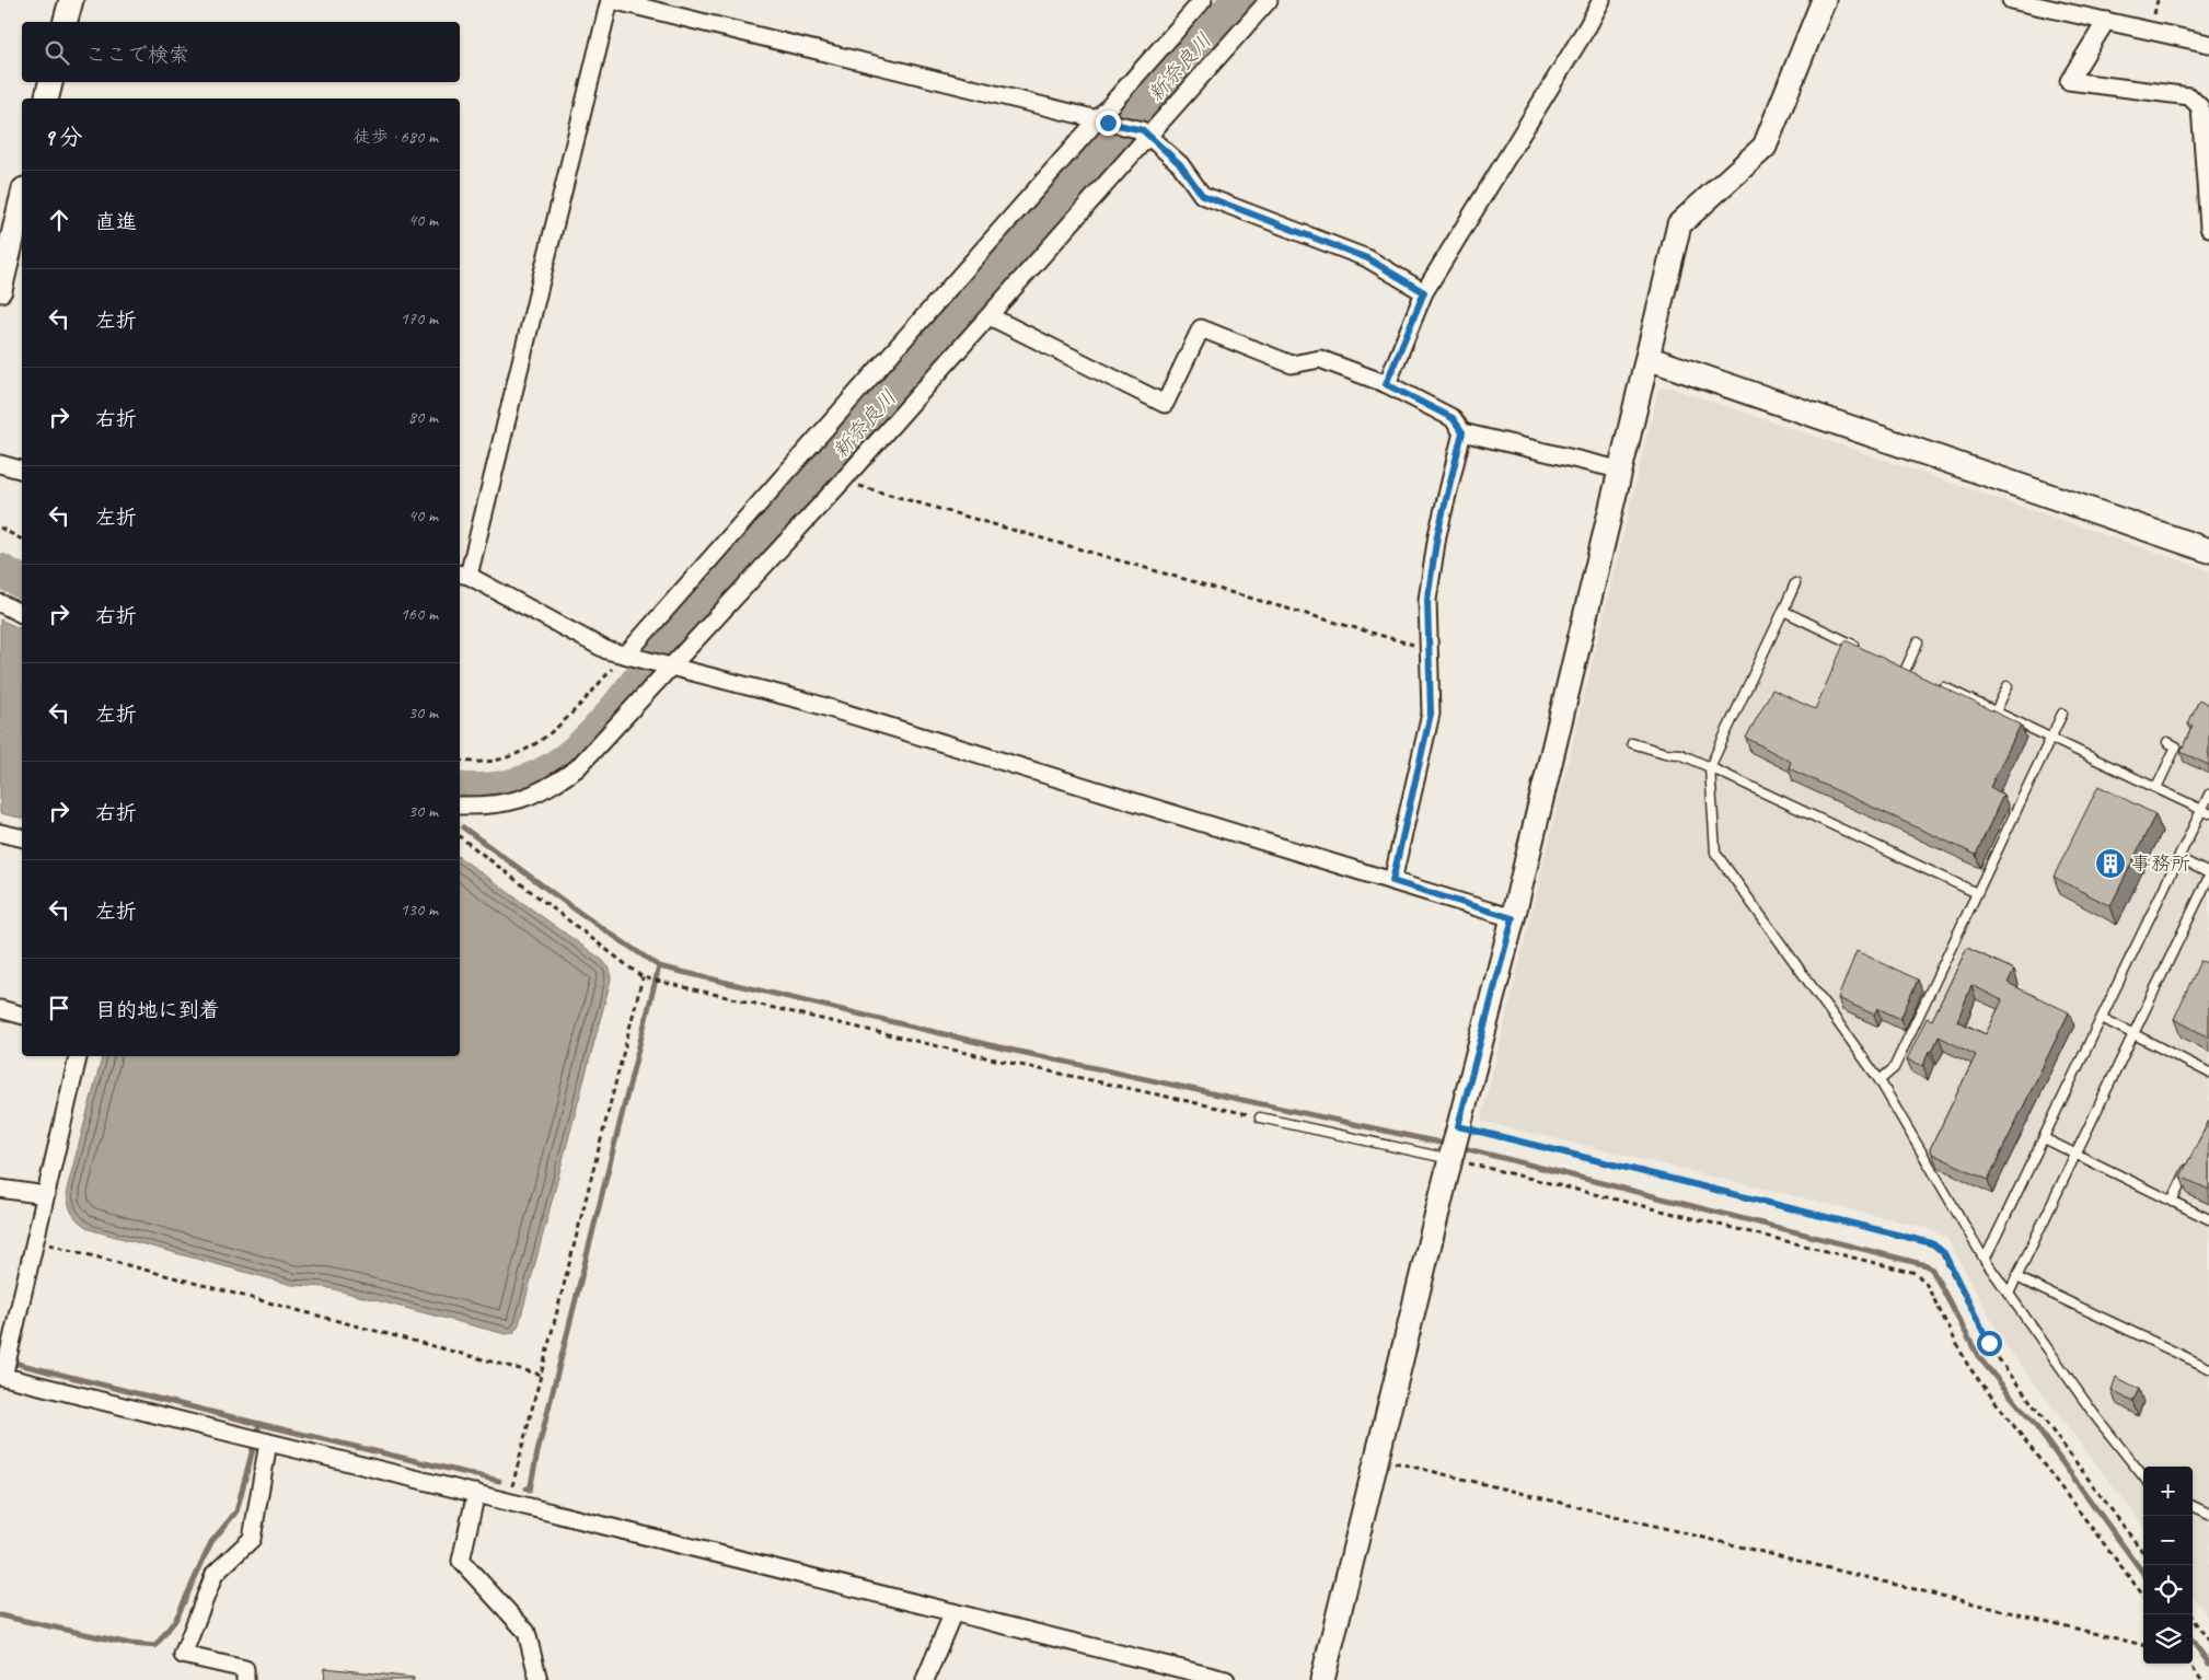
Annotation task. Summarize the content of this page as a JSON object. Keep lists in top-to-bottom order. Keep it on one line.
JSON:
{"water":["新奈良川"],"places":{"building":["事務所"]},"page":{"search":"ここで検索","heading":["9 分","徒歩 · 680 m"],"list":[["直進","40 m"],["左折","170 m"],["右折","80 m"],["左折","40 m"],["右折","160 m"],["左折","30 m"],["右折","30 m"],["左折","130 m"],"目的地に到着"],"map_buttons":["+","−"]}}
